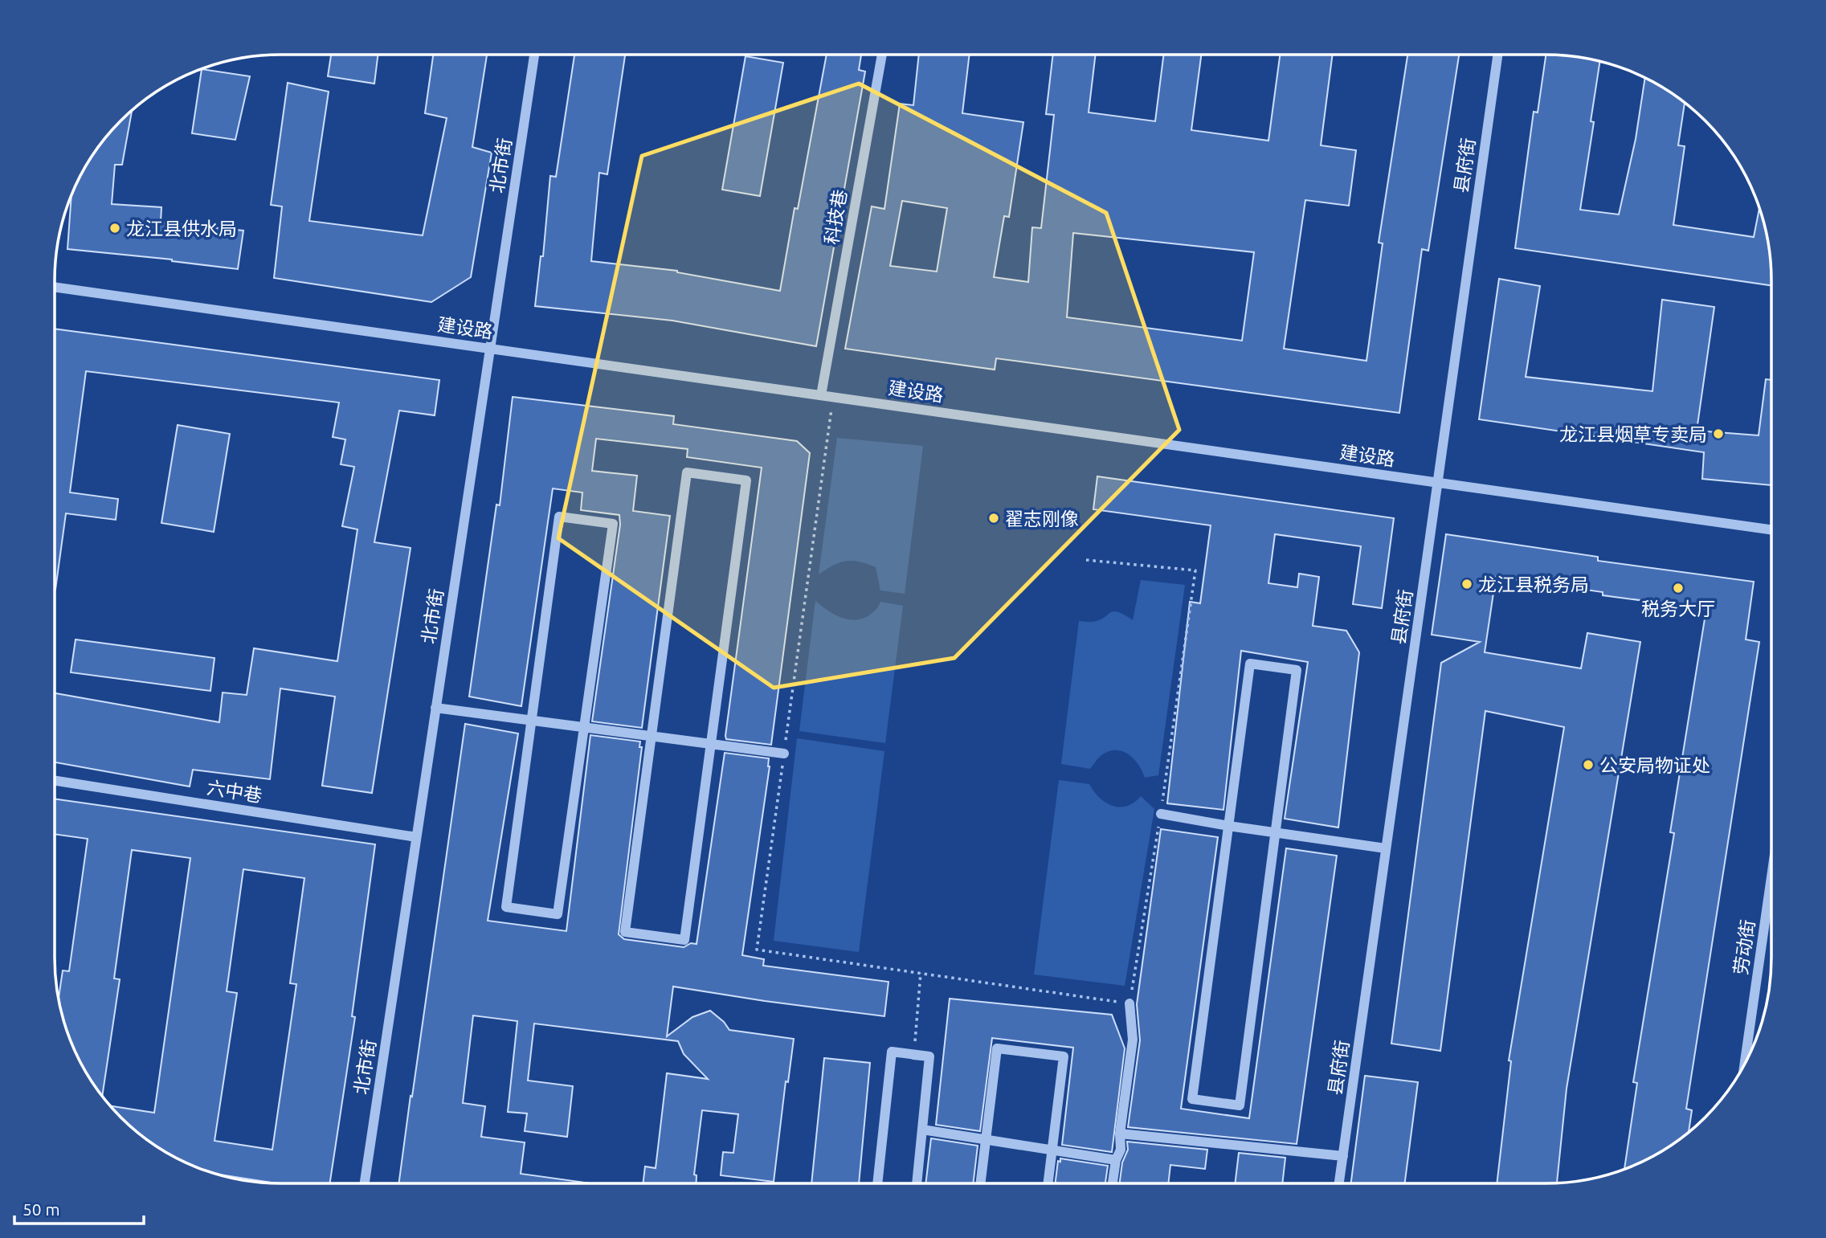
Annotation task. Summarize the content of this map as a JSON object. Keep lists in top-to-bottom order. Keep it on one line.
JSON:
{"streets":{"street":["北市街","县府街","科技巷","建设路","六中巷","劳动街"]},"crossings":[["北市街","建设路"],["北市街","六中巷"],["县府街","建设路"],["科技巷","建设路"]],"places":["龙江县供水局","龙江县烟草专卖局","翟志刚像","龙江县税务局","税务大厅","公安局物证处"],"scale_bar":"50 m"}
